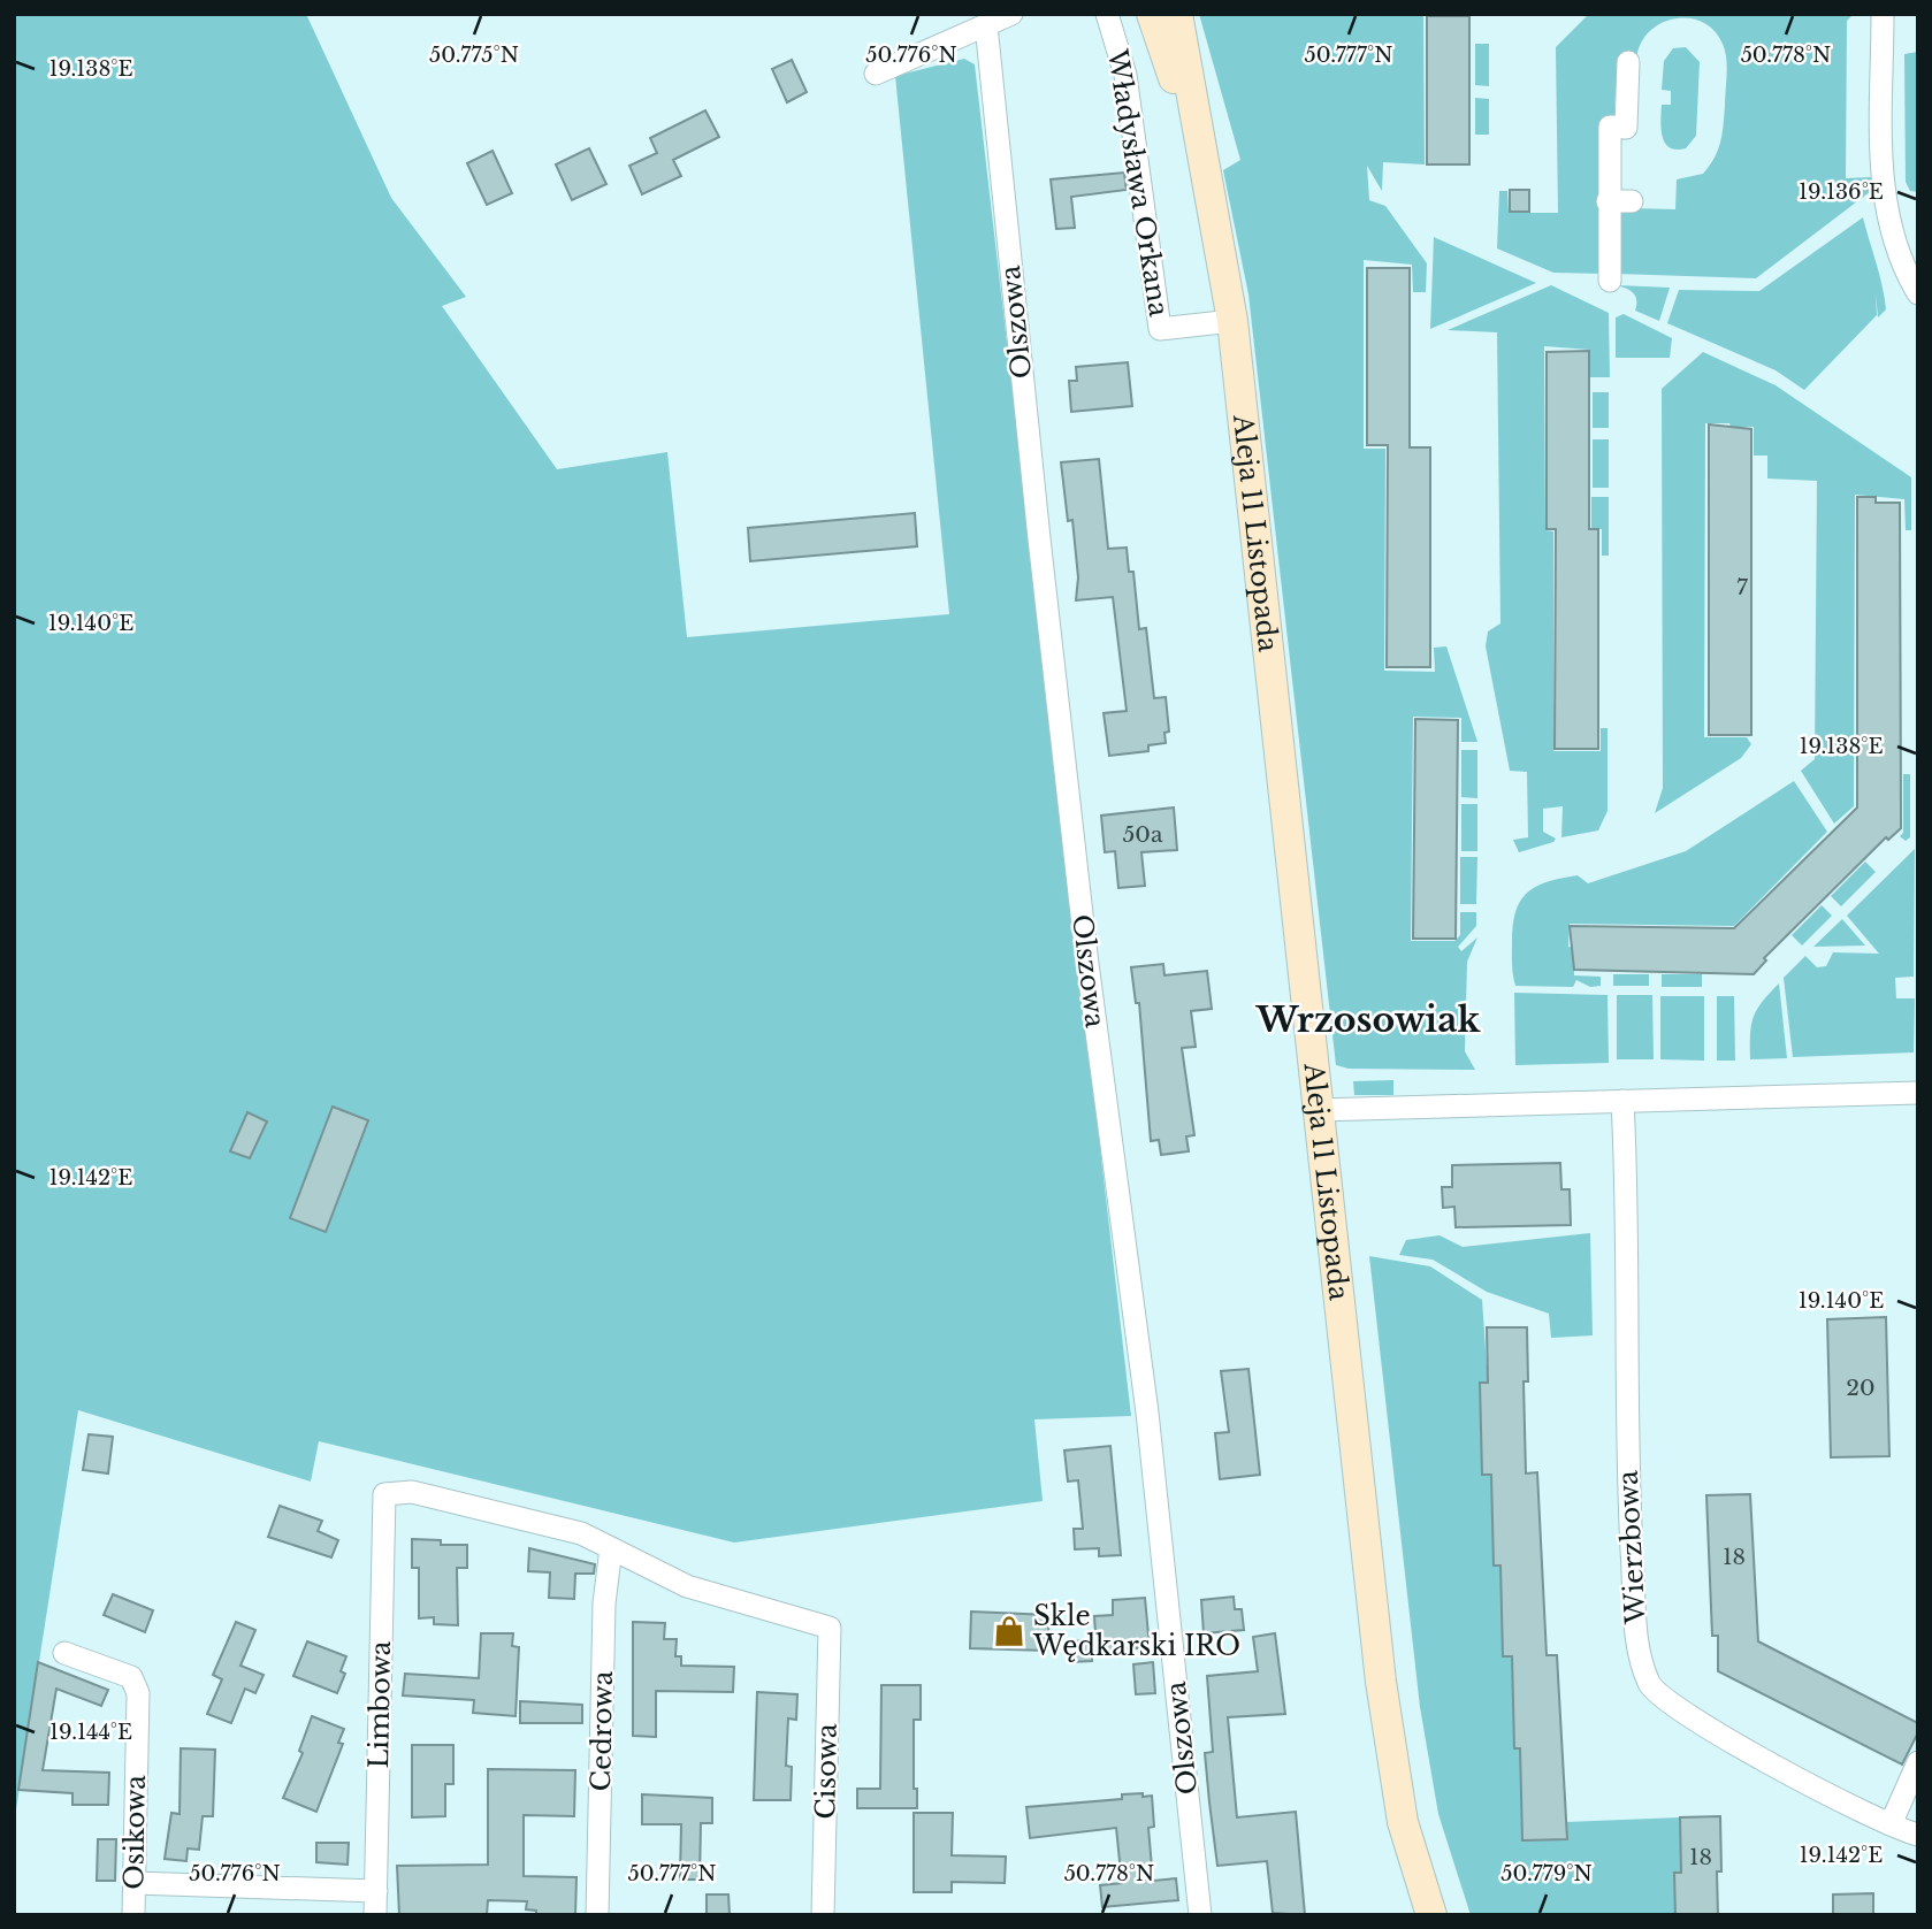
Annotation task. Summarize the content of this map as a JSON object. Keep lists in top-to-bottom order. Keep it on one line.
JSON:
{"streets":{"street":["Władysława Orkana","Olszowa","Aleja 11 Listopada","Wierzbowa","Limbowa","Cedrowa","Cisowa","Osikowa"]},"crossings":[["Władysława Orkana","Aleja 11 Listopada"],["Limbowa","Cedrowa"],["Limbowa","Cisowa"],["Cedrowa","Cisowa"]],"districts":["Wrzosowiak"],"places":{"shop":["Skle Wędkarski IRO"]},"house_numbers":["7","50a","20","18","18"],"coordinates":["50.775°N","50.776°N","50.777°N","50.778°N","19.138°E","19.136°E","19.140°E","19.142°E","19.144°E","50.779°N"]}
